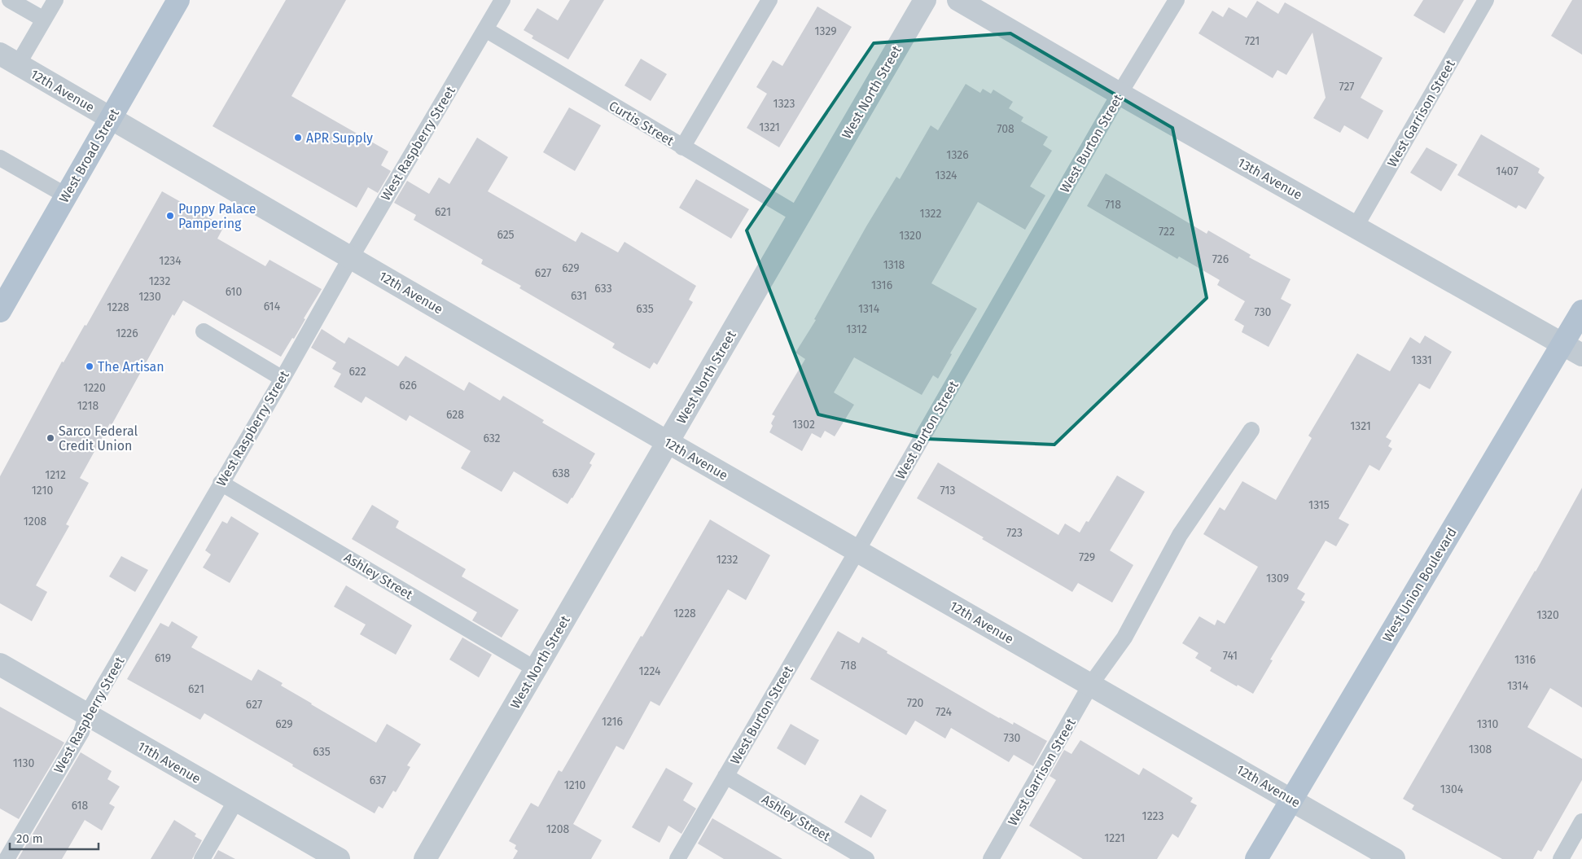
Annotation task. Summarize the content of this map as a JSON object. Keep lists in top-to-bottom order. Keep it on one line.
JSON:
{"streets":{"main road":["West Broad Street","West Union Boulevard"],"street":["12th Avenue","West North Street","13th Avenue","11th Avenue"],"lane":["West Garrison Street","Curtis Street","West Raspberry Street","West Burton Street","Ashley Street"]},"crossings":[["12th Avenue","West North Street"],["12th Avenue","West Garrison Street"],["12th Avenue","West Raspberry Street"],["12th Avenue","West Burton Street"],["12th Avenue","West Broad Street"],["12th Avenue","West Union Boulevard"],["West North Street","Curtis Street"],["West North Street","Ashley Street"],["West Garrison Street","13th Avenue"],["Curtis Street","West Raspberry Street"],["West Raspberry Street","Ashley Street"],["West Raspberry Street","11th Avenue"],["West Burton Street","13th Avenue"],["West Burton Street","Ashley Street"],["13th Avenue","West Union Boulevard"]],"places":["APR Supply","Puppy Palace Pampering","The Artisan","Sarco Federal Credit Union"],"house_numbers":["1329","721","727","1323","1321","708","1326","1407","1324","718","621","1322","722","625","1320","726","1234","1318","629","627","1232","1316","633","610","631","1230","614","1228","635","1314","730","1312","1226","1331","622","626","1220","1218","628","1302","1321","632","638","1212","1210","713","1315","1208","723","729","1232","1309","1228","1320","741","619","1316","718","1224","1314","621","720","627","724","1216","629","1310","730","1308","635","1130","637","1210","1304","618","1223","1208","1221"],"scale_bar":"20 m"}
